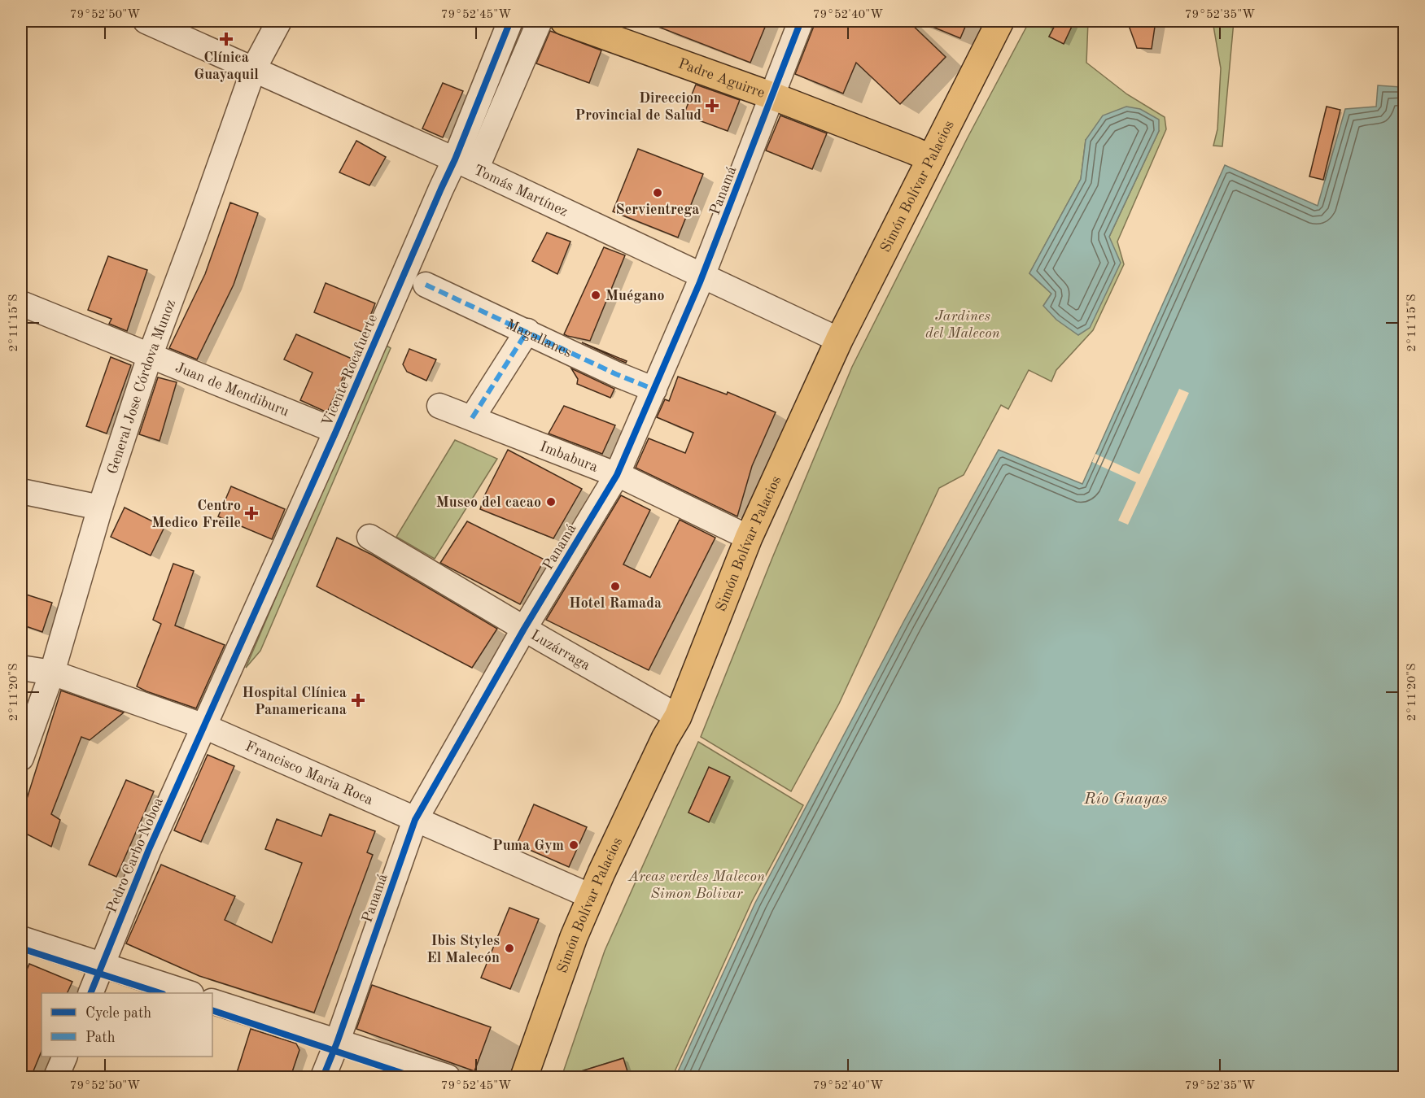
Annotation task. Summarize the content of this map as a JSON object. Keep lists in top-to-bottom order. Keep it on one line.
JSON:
{"streets":{"main road":["Padre Aguirre","Simón Bolívar Palacios"],"street":["Tomás Martínez","Panamá","Magallanes","Vicente Rocafuerte","General Jose Córdova Munoz","Juan de Mendiburu","Imbabura","Luzárraga","Francisco Maria Roca","Pedro Carbo Noboa"]},"crossings":[["Padre Aguirre","Simón Bolívar Palacios"],["Padre Aguirre","Panamá"],["Simón Bolívar Palacios","Tomás Martínez"],["Simón Bolívar Palacios","Imbabura"],["Simón Bolívar Palacios","Luzárraga"],["Simón Bolívar Palacios","Francisco Maria Roca"],["Tomás Martínez","Panamá"],["Tomás Martínez","Vicente Rocafuerte"],["Tomás Martínez","General Jose Córdova Munoz"],["Panamá","Magallanes"],["Panamá","Imbabura"],["Panamá","Luzárraga"],["Panamá","Francisco Maria Roca"],["Vicente Rocafuerte","Juan de Mendiburu"],["Vicente Rocafuerte","Francisco Maria Roca"],["Vicente Rocafuerte","Pedro Carbo Noboa"],["General Jose Córdova Munoz","Juan de Mendiburu"],["General Jose Córdova Munoz","Francisco Maria Roca"],["Francisco Maria Roca","Pedro Carbo Noboa"]],"water":["Río Guayas"],"parks":["Jardines del Malecon","Areas verdes Malecon Simon Bolivar"],"places":{"health":["Clínica Guayaquil","Direccion Provincial de Salud","Centro Medico Freile","Hospital Clínica Panamericana"],"other":["Servientrega","Muégano","Museo del cacao","Hotel Ramada","Puma Gym","Ibis Styles El Malecón"]},"legend":["Cycle path","Path"],"coordinates":["79°52'50\"W","79°52'45\"W","79°52'40\"W","79°52'35\"W","2°11'15\"S","2°11'20\"S"]}
